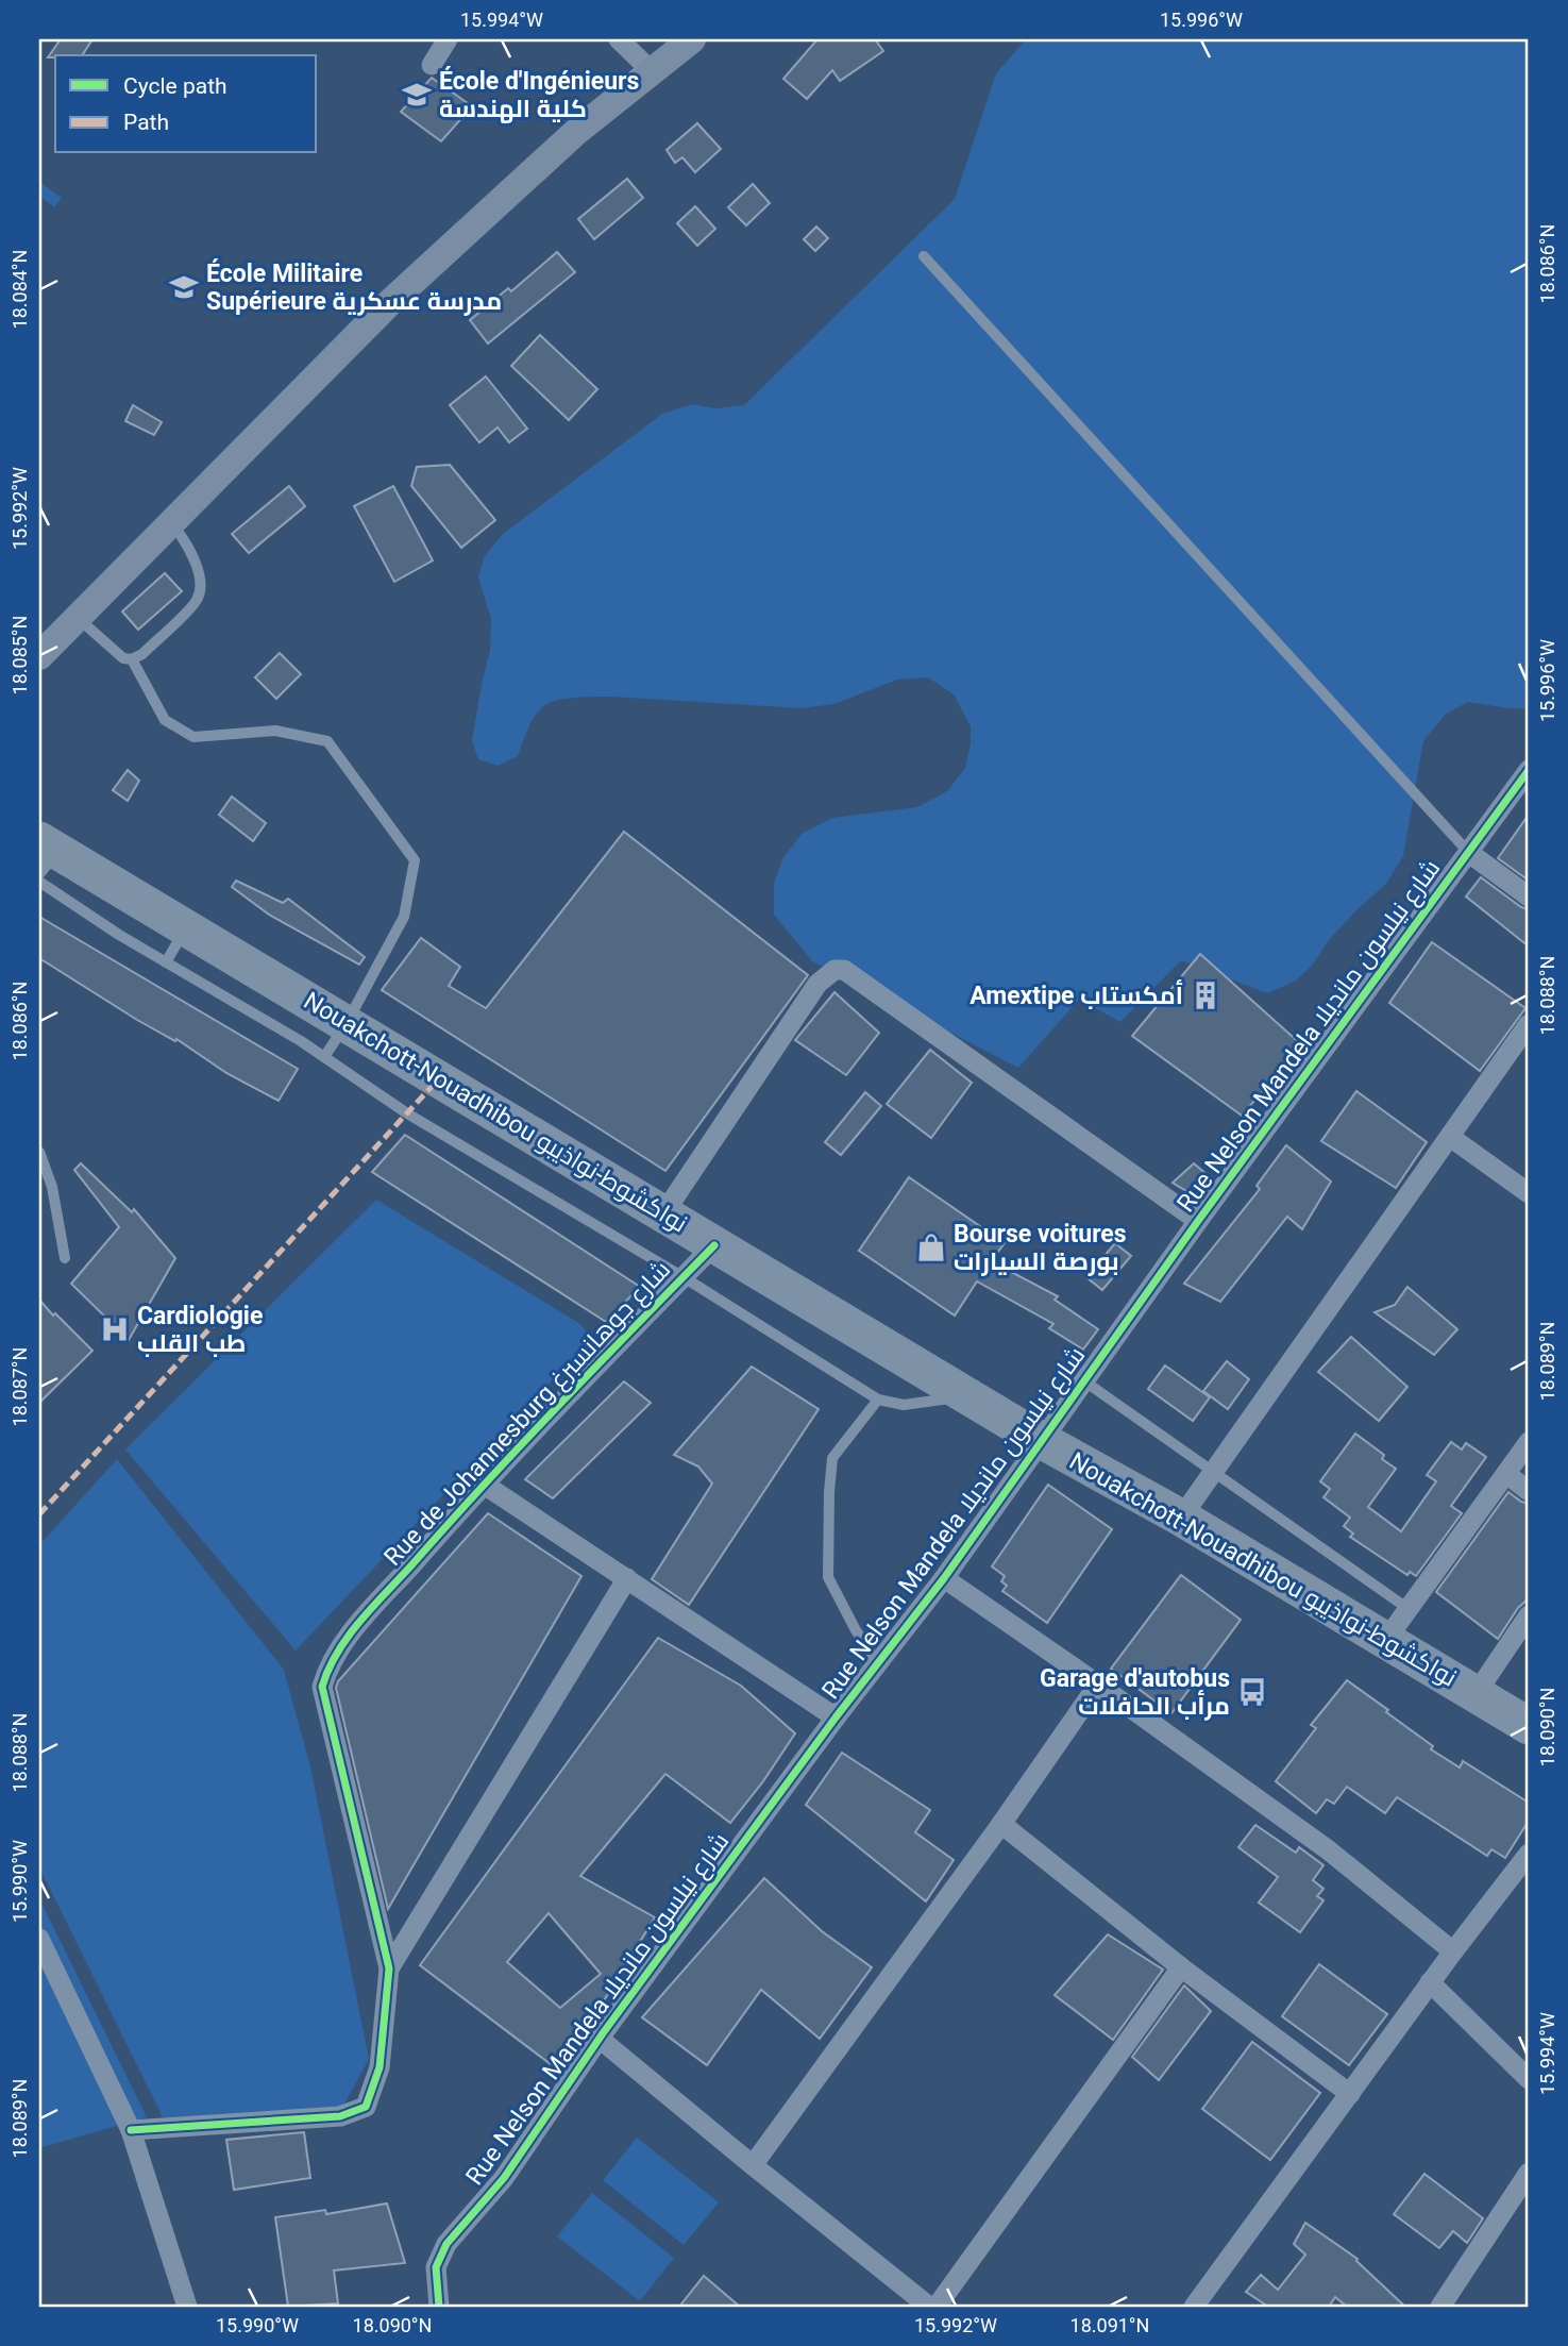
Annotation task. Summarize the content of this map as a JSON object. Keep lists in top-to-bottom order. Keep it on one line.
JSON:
{"streets":{"highway":["Nouakchott-Nouadhibou نواكشوط-نواذيبو"],"street":["Rue Nelson Mandela شارع نيلسون مانديلا","Rue de Johannesburg شارع جوهانسبرغ"]},"crossings":[["Rue Nelson Mandela شارع نيلسون مانديلا","Nouakchott-Nouadhibou نواكشوط-نواذيبو"],["Nouakchott-Nouadhibou نواكشوط-نواذيبو","Rue de Johannesburg شارع جوهانسبرغ"]],"places":{"school or university":["École d'Ingénieurs كلية الهندسة","École Militaire Supérieure مدرسة عسكرية"],"building":["Amextipe أمكستاب"],"shop":["Bourse voitures بورصة السيارات"],"hospital":["Cardiologie طب القلب"],"bus stop":["Garage d'autobus مرأب الحافلات"]},"legend":["Cycle path","Path"],"coordinates":["15.994°W","15.996°W","18.086°N","18.084°N","15.992°W","18.085°N","18.088°N","18.089°N","18.087°N","18.090°N","15.990°W","18.091°N"]}
